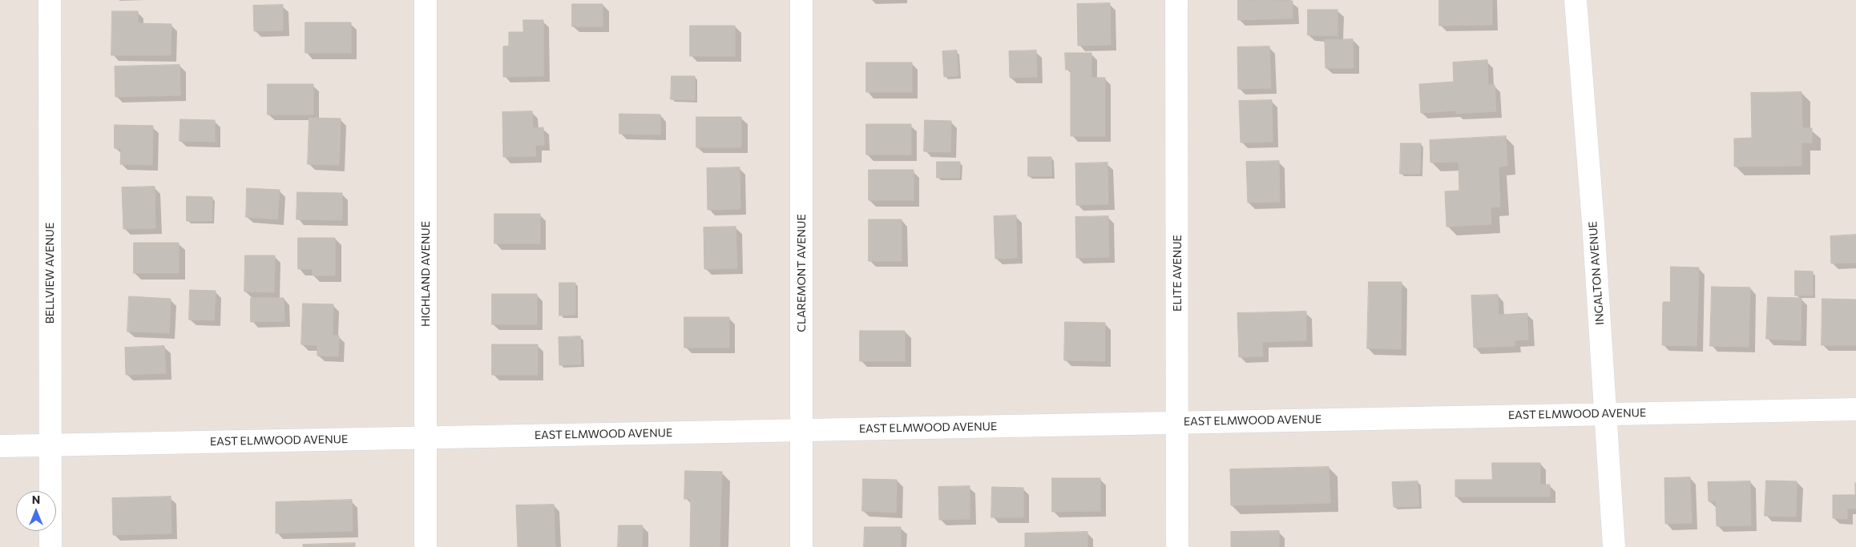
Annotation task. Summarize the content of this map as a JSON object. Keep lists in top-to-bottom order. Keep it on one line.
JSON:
{"streets":{"street":["BELLVIEW AVENUE","CLAREMONT AVENUE","ELITE AVENUE","INGALTON AVENUE","HIGHLAND AVENUE","EAST ELMWOOD AVENUE"]},"crossings":[["BELLVIEW AVENUE","EAST ELMWOOD AVENUE"],["CLAREMONT AVENUE","EAST ELMWOOD AVENUE"],["ELITE AVENUE","EAST ELMWOOD AVENUE"],["INGALTON AVENUE","EAST ELMWOOD AVENUE"],["HIGHLAND AVENUE","EAST ELMWOOD AVENUE"]],"north":"top"}
